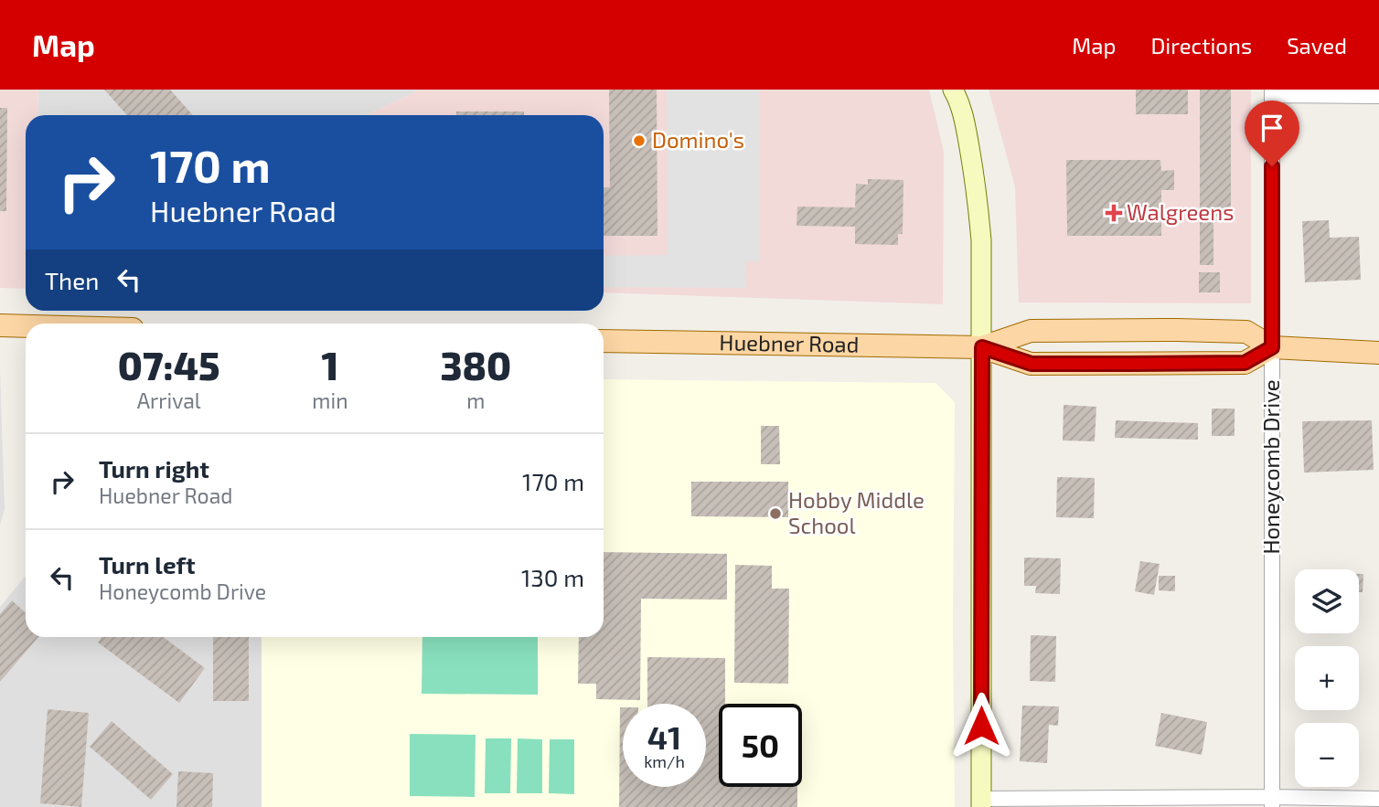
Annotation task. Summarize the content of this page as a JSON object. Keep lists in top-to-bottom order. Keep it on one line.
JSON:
{"streets":{"main road":["Huebner Road"],"street":["Honeycomb Drive"]},"crossings":[["Huebner Road","Honeycomb Drive"]],"places":{"other":["Domino's","Hobby Middle School"],"health":["Walgreens"]},"page":{"header":"Map","nav":["Map","Directions","Saved"],"turn":["170 m","Huebner Road"],"then":"Then","eta":["07:45","Arrival","1","min","380","m"],"list":[{"name":"Turn right","note":"Huebner Road","value":"170 m"},{"name":"Turn left","note":"Honeycomb Drive","value":"130 m"}],"map_buttons":["+","−"],"speed":"41 km/h","limit":"50"}}
